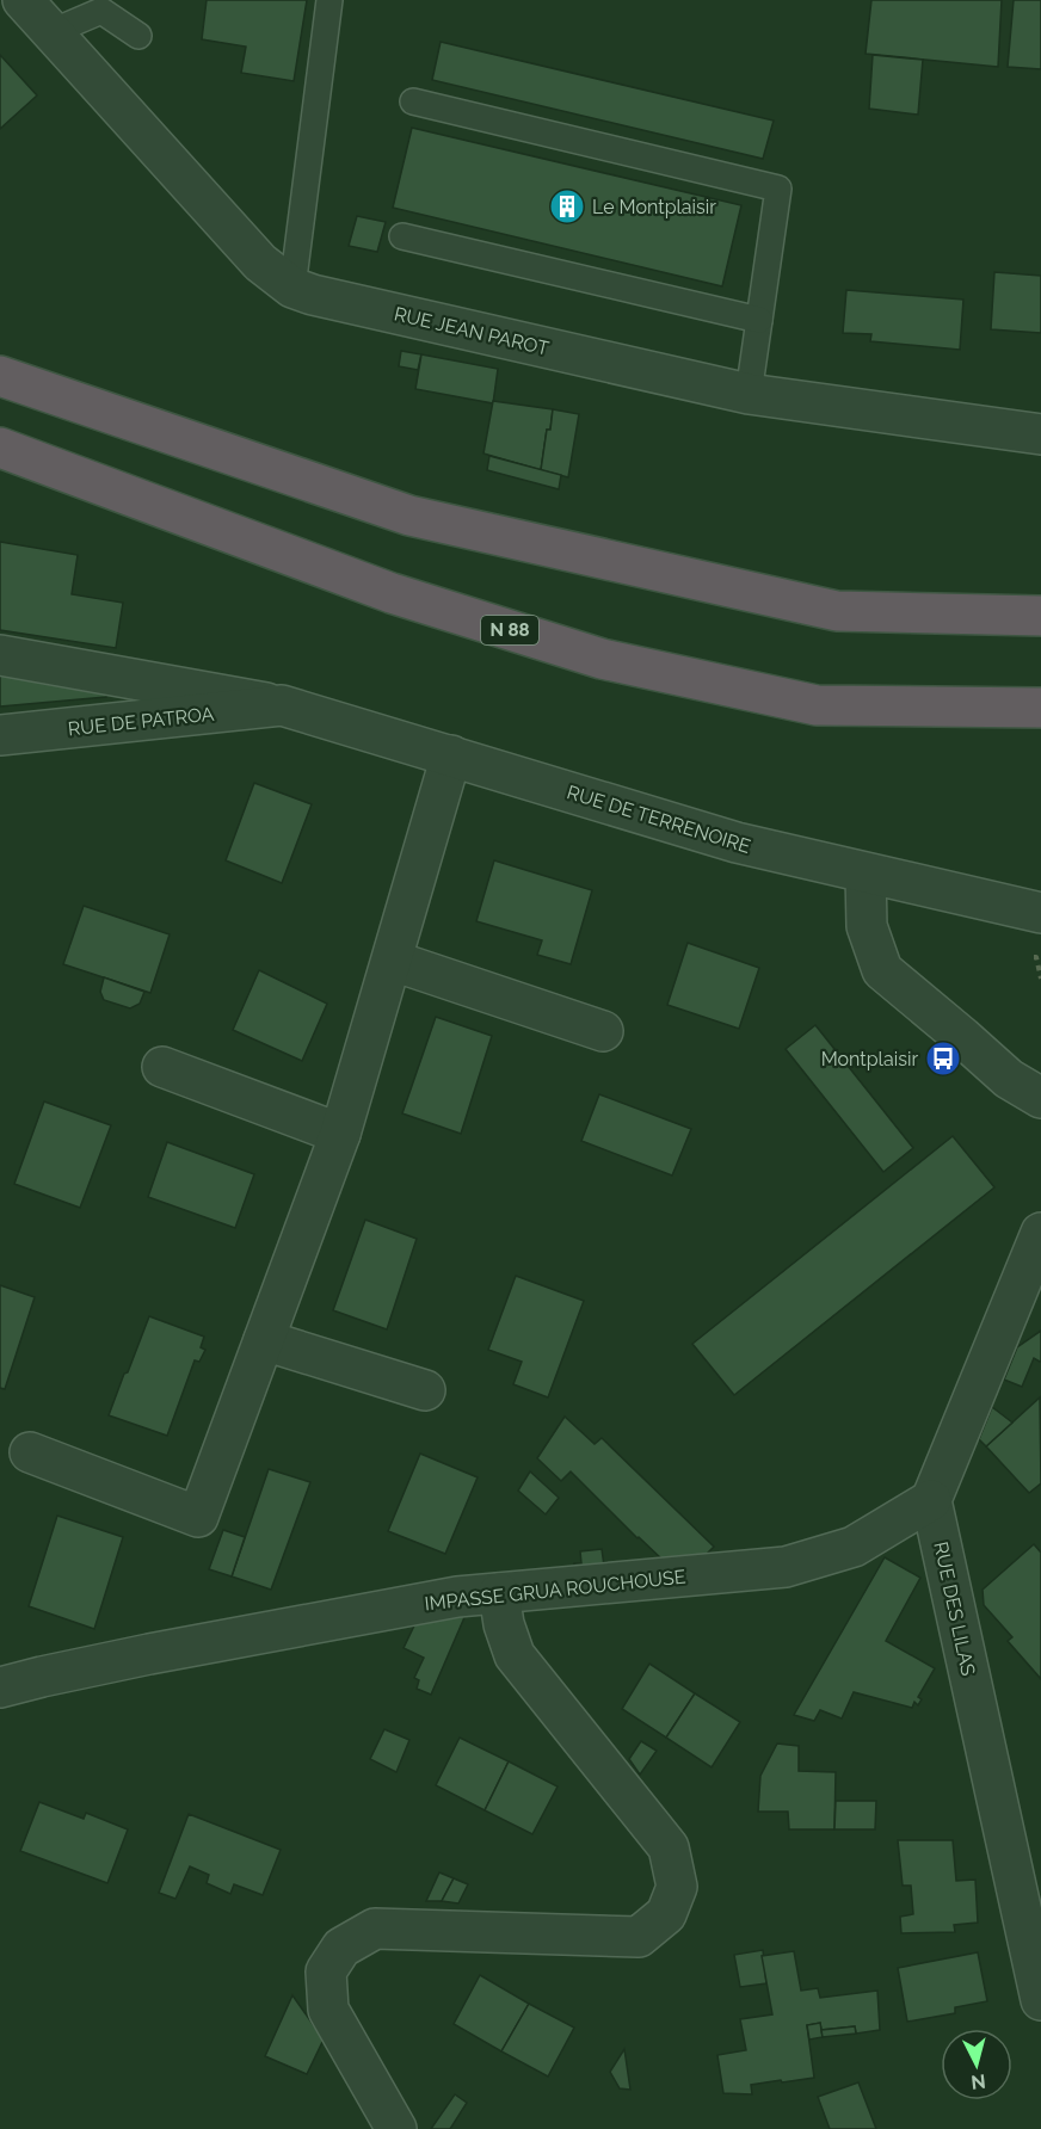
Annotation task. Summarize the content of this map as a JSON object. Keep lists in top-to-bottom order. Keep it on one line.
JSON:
{"streets":{"highway":["N 88"],"street":["RUE JEAN PAROT","RUE DE PATROA","RUE DE TERRENOIRE","IMPASSE GRUA ROUCHOUSE","RUE DES LILAS"]},"crossings":[["RUE DE PATROA","RUE DE TERRENOIRE"],["IMPASSE GRUA ROUCHOUSE","RUE DES LILAS"]],"places":{"building":["Le Montplaisir"],"bus stop":["Montplaisir"]},"north":"bottom"}
